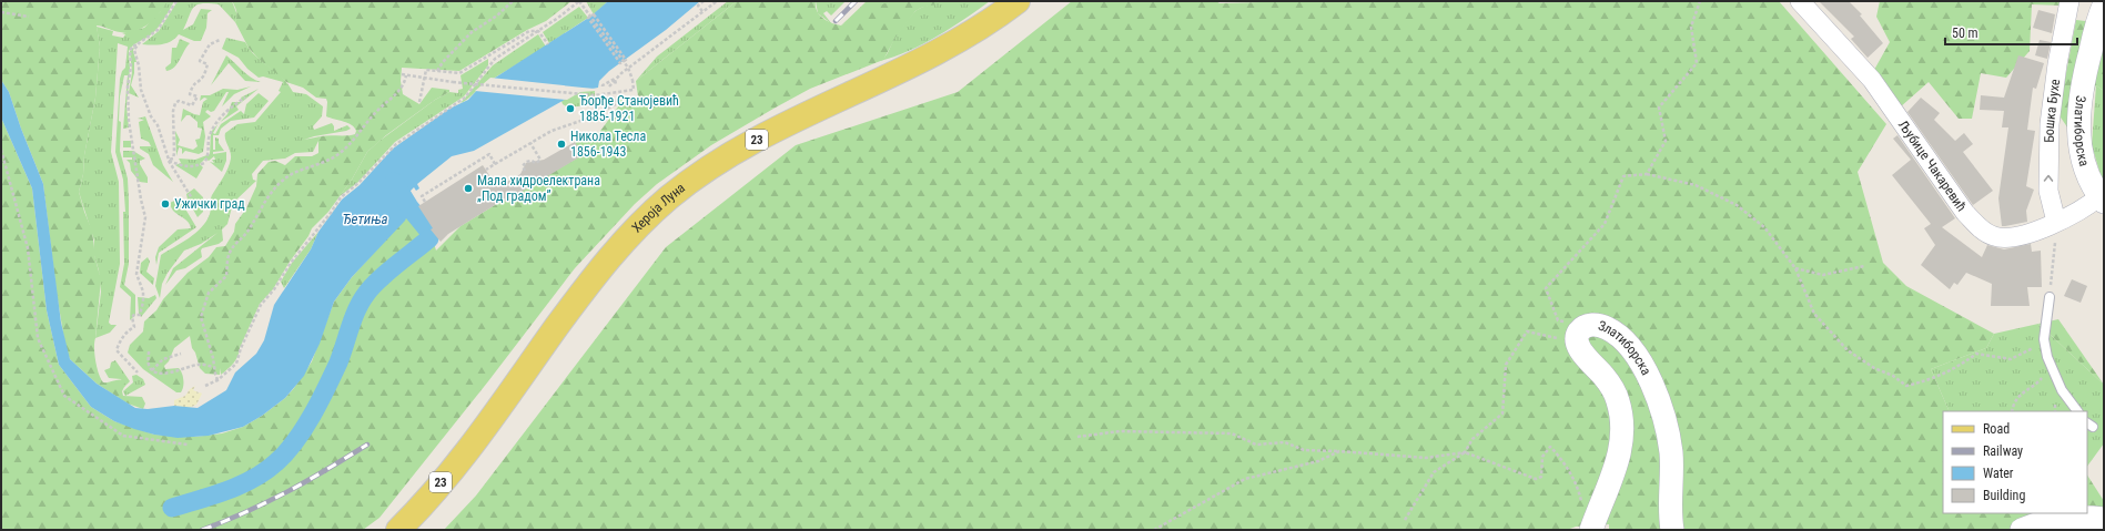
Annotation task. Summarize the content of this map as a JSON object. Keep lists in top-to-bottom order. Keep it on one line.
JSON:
{"streets":{"main road":["23","Хероја Луна"],"street":["Бошка Бухе","Златиборска","Љубице Чакаревић"]},"crossings":[["Бошка Бухе","Љубице Чакаревић"],["Златиборска","Љубице Чакаревић"]],"one_way":["Бошка Бухе"],"water":["Ђетиња"],"places":["Ђорђе Станојевић 1885-1921","Никола Тесла 1856-1943","Мала хидроелектрана „Под градом”","Ужички град"],"legend":["Road","Railway","Water","Building"],"scale_bar":"50 m"}
